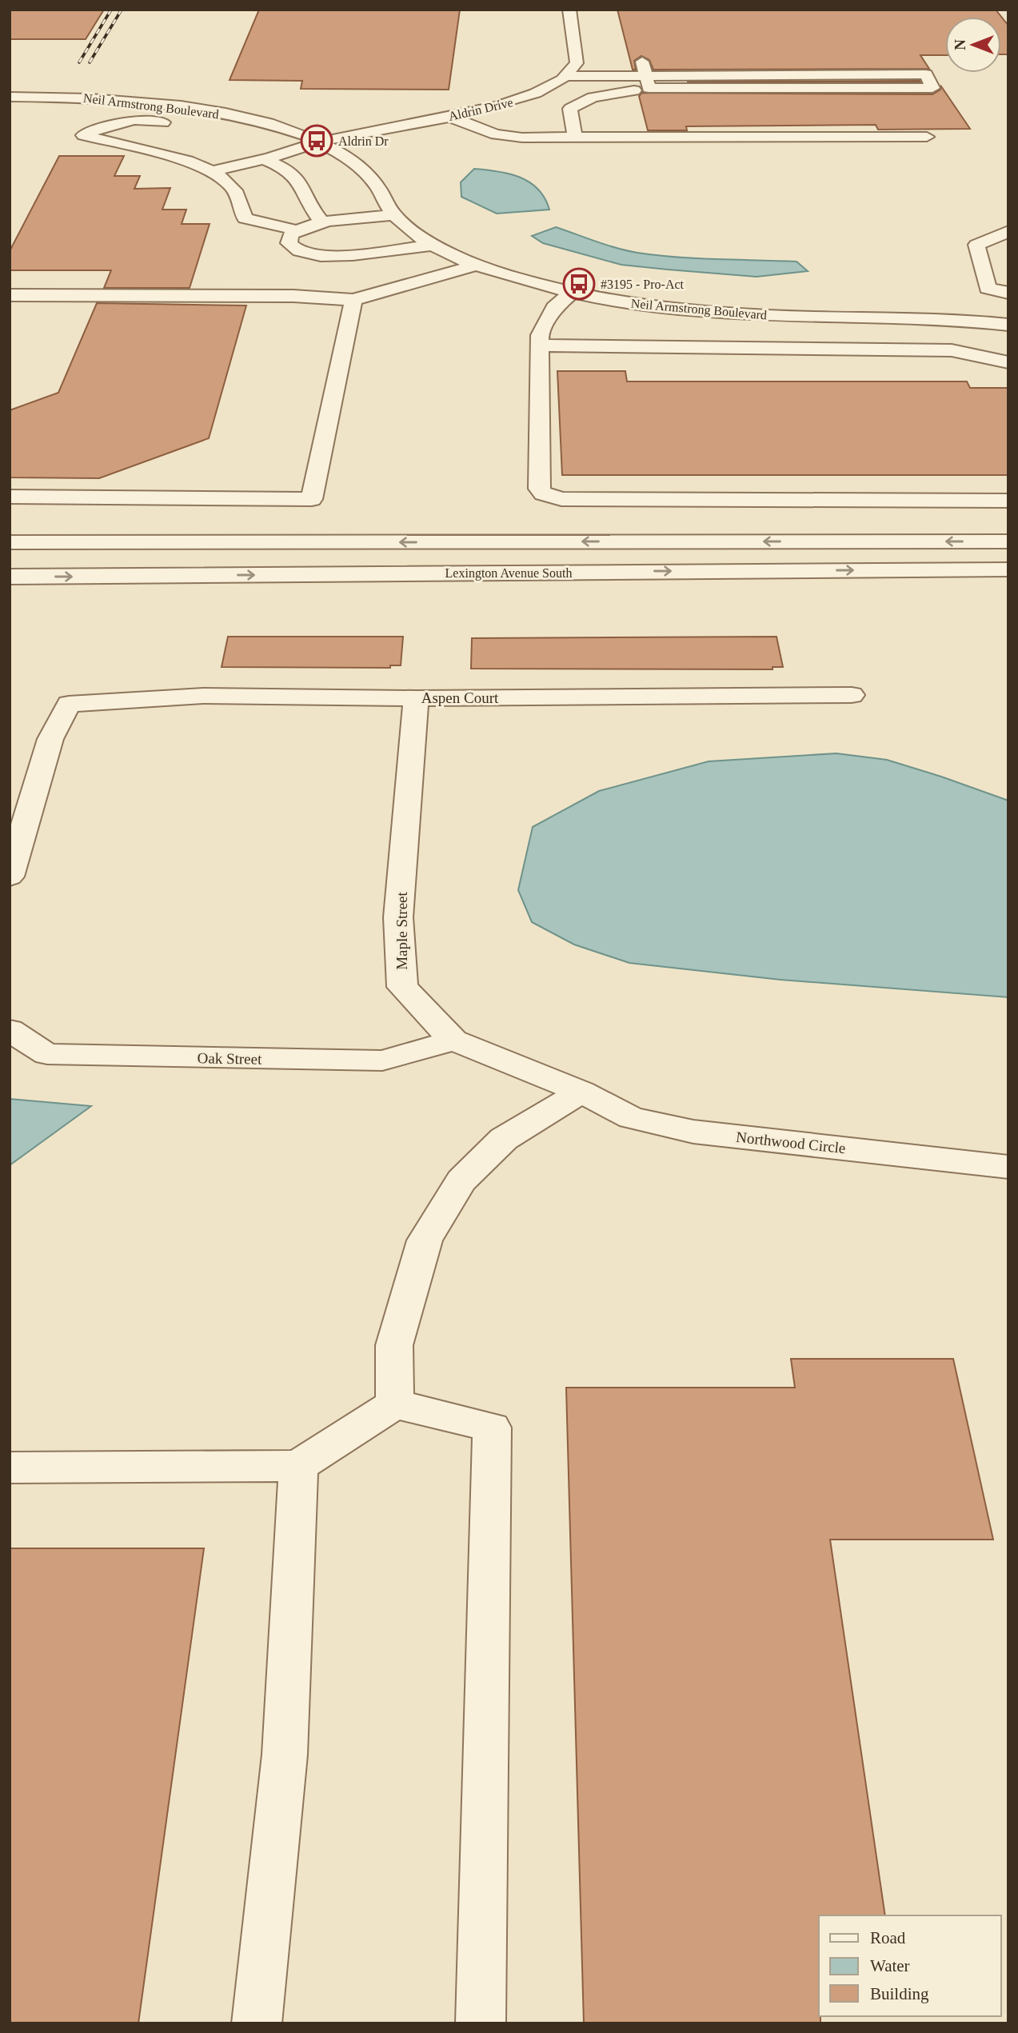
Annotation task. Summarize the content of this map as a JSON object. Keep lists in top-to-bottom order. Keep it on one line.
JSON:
{"streets":{"street":["Neil Armstrong Boulevard","Aldrin Drive","Lexington Avenue South","Aspen Court","Maple Street","Oak Street","Northwood Circle"]},"crossings":[["Neil Armstrong Boulevard","Aldrin Drive"],["Aspen Court","Maple Street"],["Maple Street","Oak Street"],["Maple Street","Northwood Circle"]],"places":{"bus stop":["Aldrin Dr","#3195 - Pro-Act"]},"legend":["Road","Water","Building"],"north":"left"}
